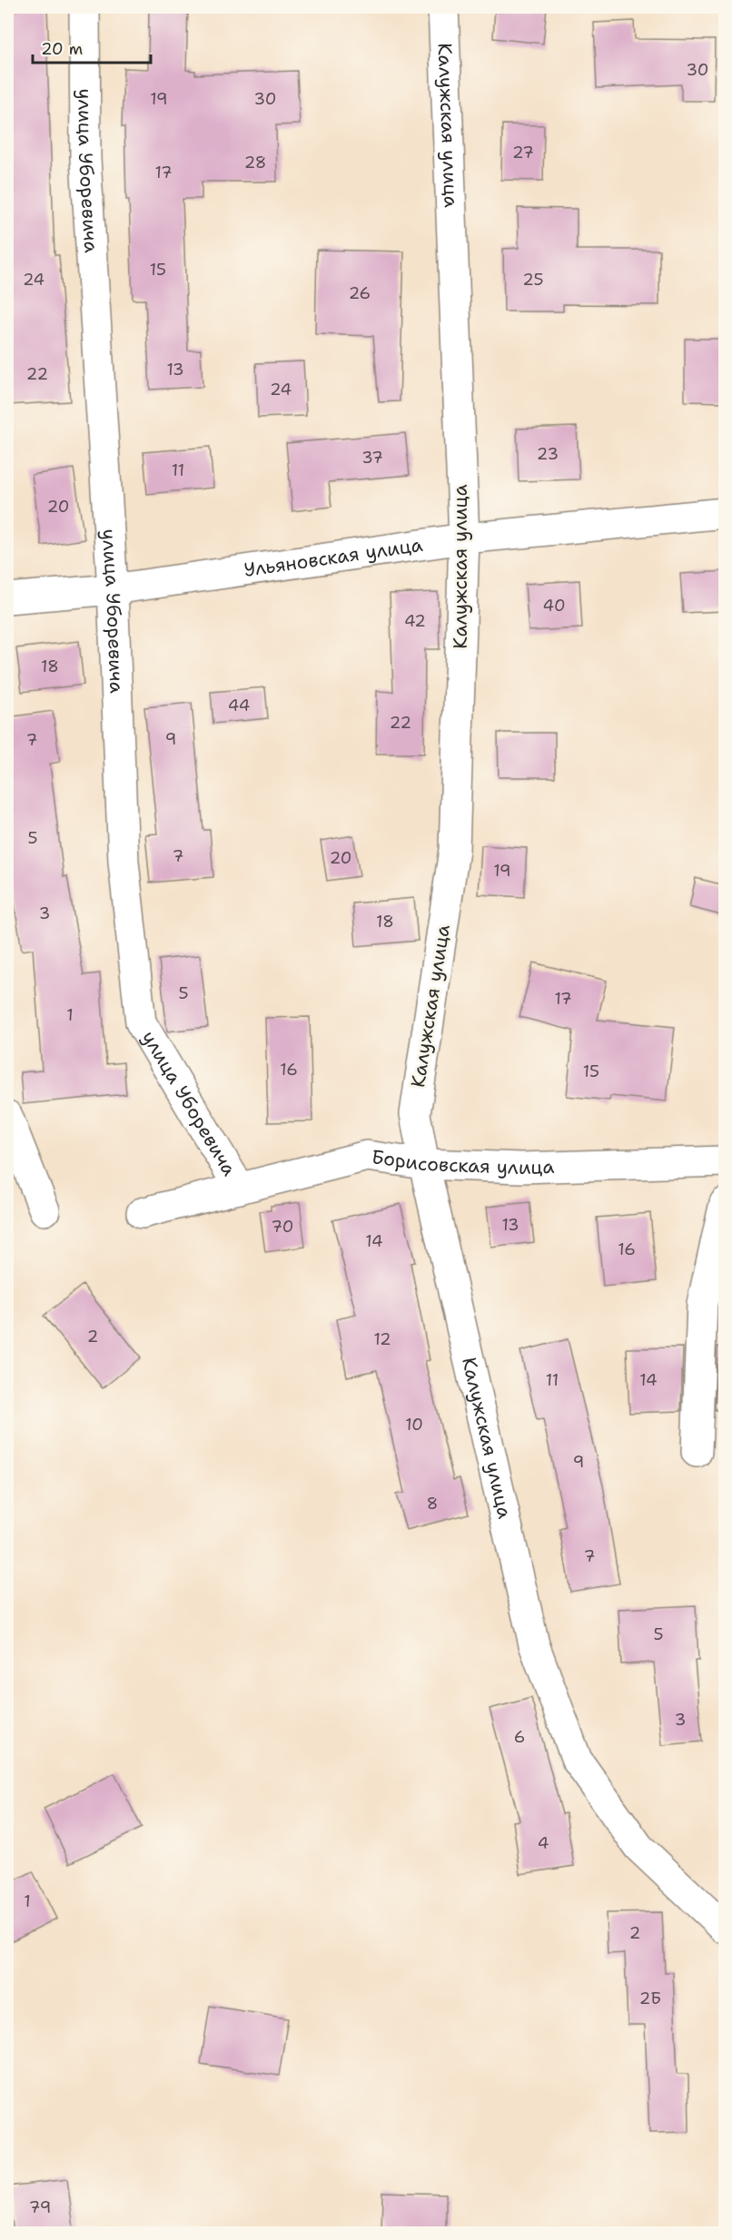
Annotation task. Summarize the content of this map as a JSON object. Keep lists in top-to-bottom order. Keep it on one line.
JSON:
{"streets":{"street":["Калужская улица","улица Уборевича","Ульяновская улица","Борисовская улица"]},"crossings":[["Калужская улица","Ульяновская улица"],["Калужская улица","Борисовская улица"],["улица Уборевича","Ульяновская улица"],["улица Уборевича","Борисовская улица"]],"house_numbers":["30","19","30","27","28","17","15","24","25","26","13","22","24","23","37","11","20","40","42","18","44","22","9","7","5","7","20","19","3","18","5","17","1","16","15","13","70","14","16","2","12","11","14","10","9","8","7","5","3","6","4","1","2","2Б","79"],"scale_bar":"20 m"}
